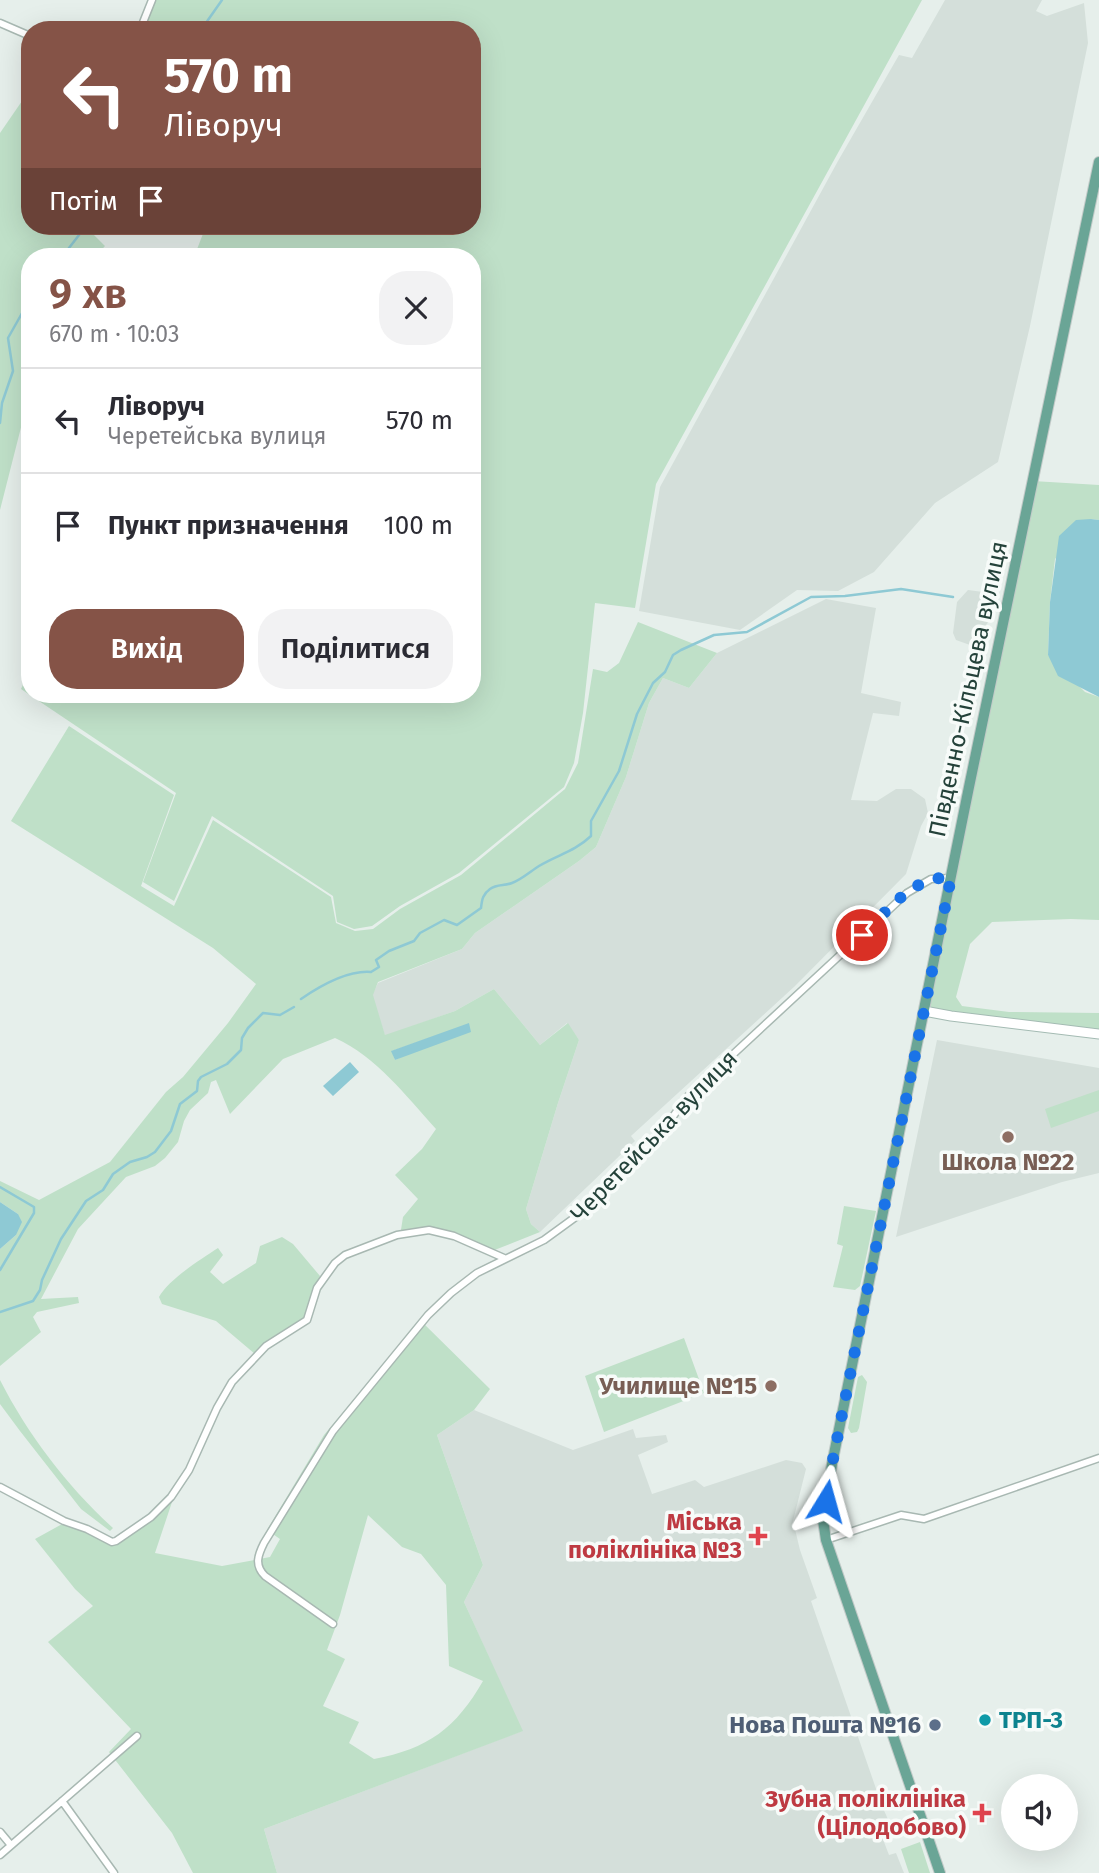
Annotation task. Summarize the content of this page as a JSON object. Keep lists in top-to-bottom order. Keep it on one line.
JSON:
{"streets":{"main road":["Південно-Кільцева вулиця"],"street":["Черетейська вулиця"]},"crossings":[["Південно-Кільцева вулиця","Черетейська вулиця"]],"places":{"other":["Школа №22","Училище №15","ТРП-3","Нова Пошта №16"],"health":["Міська поліклініка №3","Зубна поліклініка (Цілодобово)"]},"page":{"turn":["570 m","Ліворуч"],"then":"Потім","heading":["9 хв","670 m · 10:03"],"list":[{"name":"Ліворуч","note":"Черетейська вулиця","value":"570 m"},{"name":"Пункт призначення","value":"100 m"}],"buttons":["Вихід","Поділитися"]}}
